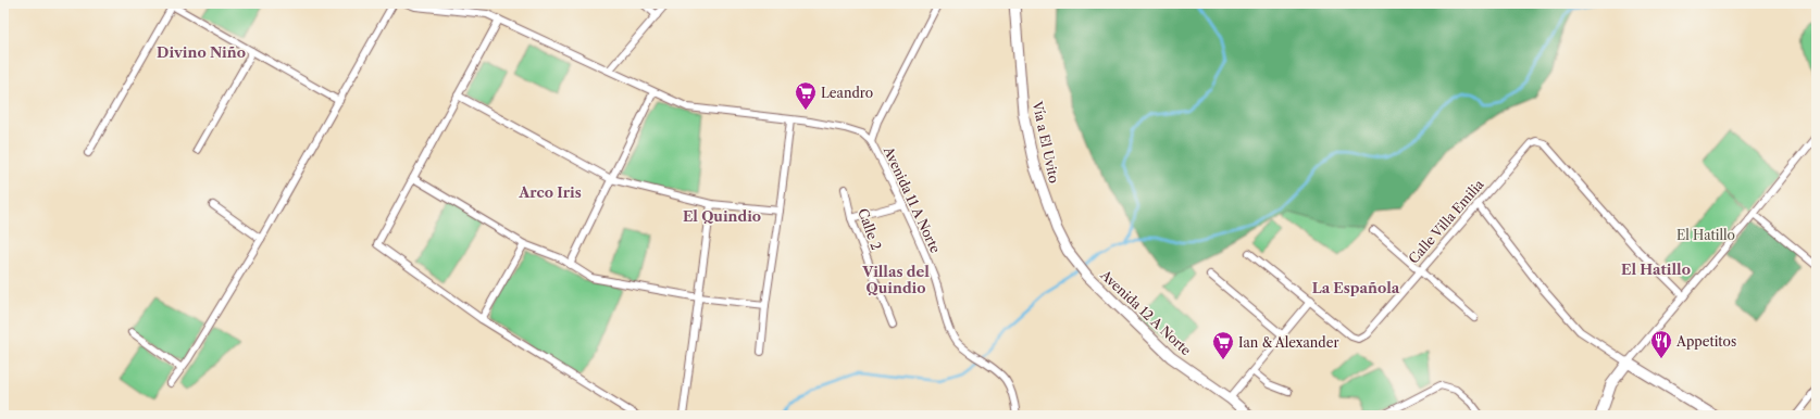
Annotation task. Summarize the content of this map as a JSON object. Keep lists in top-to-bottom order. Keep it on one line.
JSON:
{"streets":{"street":["Vía a El Uvito","Avenida 11 A Norte","Calle Villa Emilia","Calle 2","Avenida 12 A Norte"]},"crossings":[["Vía a El Uvito","Avenida 12 A Norte"]],"districts":["Divino Niño","Arco Iris","El Quindio","El Hatillo","Villas del Quindio","La Española"],"parks":["El Hatillo"],"places":{"supermarket":["Leandro","Ian & Alexander"],"restaurant":["Appetitos"]}}
